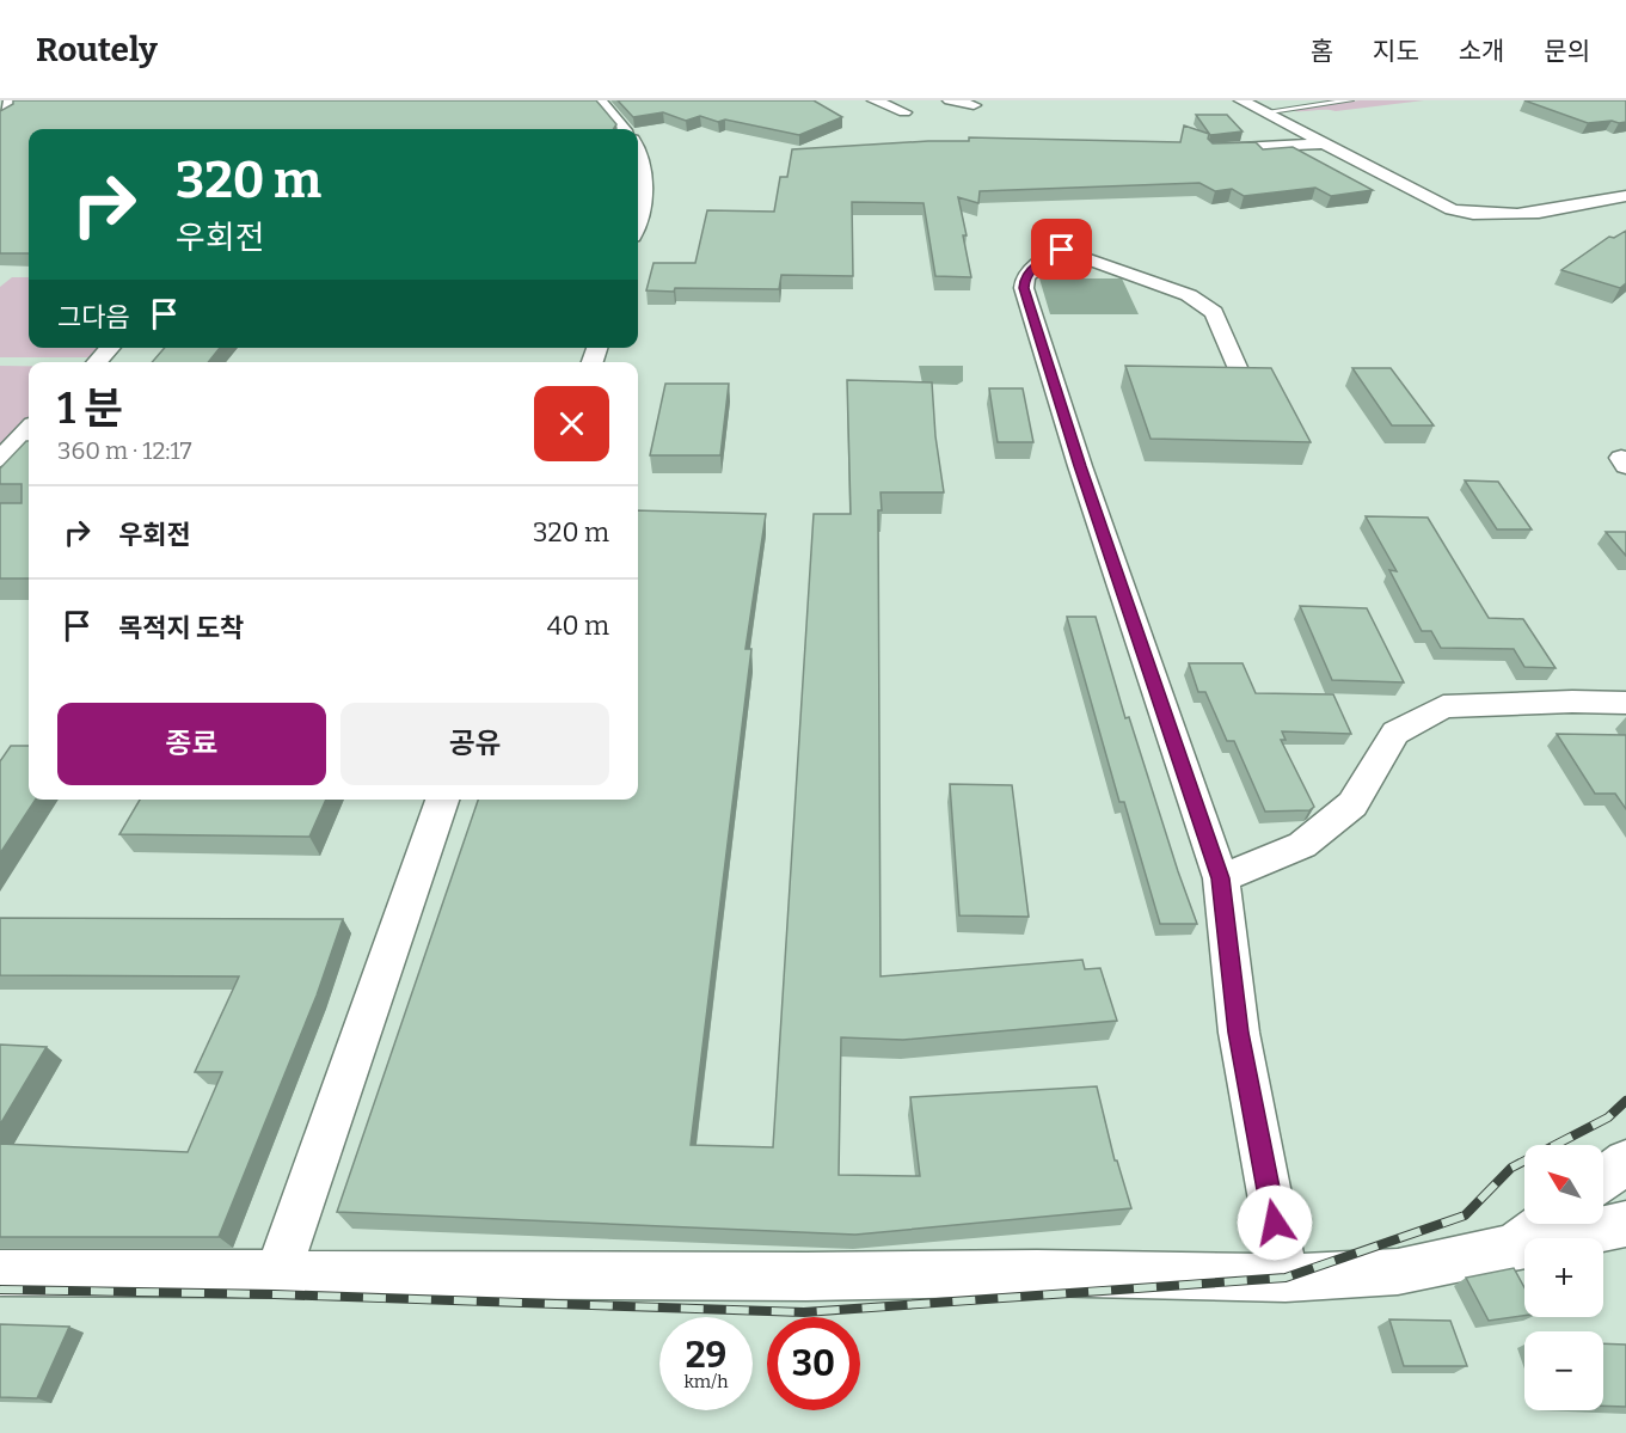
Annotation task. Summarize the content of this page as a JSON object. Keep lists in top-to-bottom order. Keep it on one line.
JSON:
{"north":"top left","page":{"header":"Routely","nav":["홈","지도","소개","문의"],"turn":["320 m","우회전"],"then":"그다음","heading":["1 분","360 m · 12:17"],"list":[{"name":"우회전","value":"320 m"},{"name":"목적지 도착","value":"40 m"}],"buttons":["종료","공유"],"map_buttons":["+","−"],"speed":"29 km/h","limit":"30"}}
